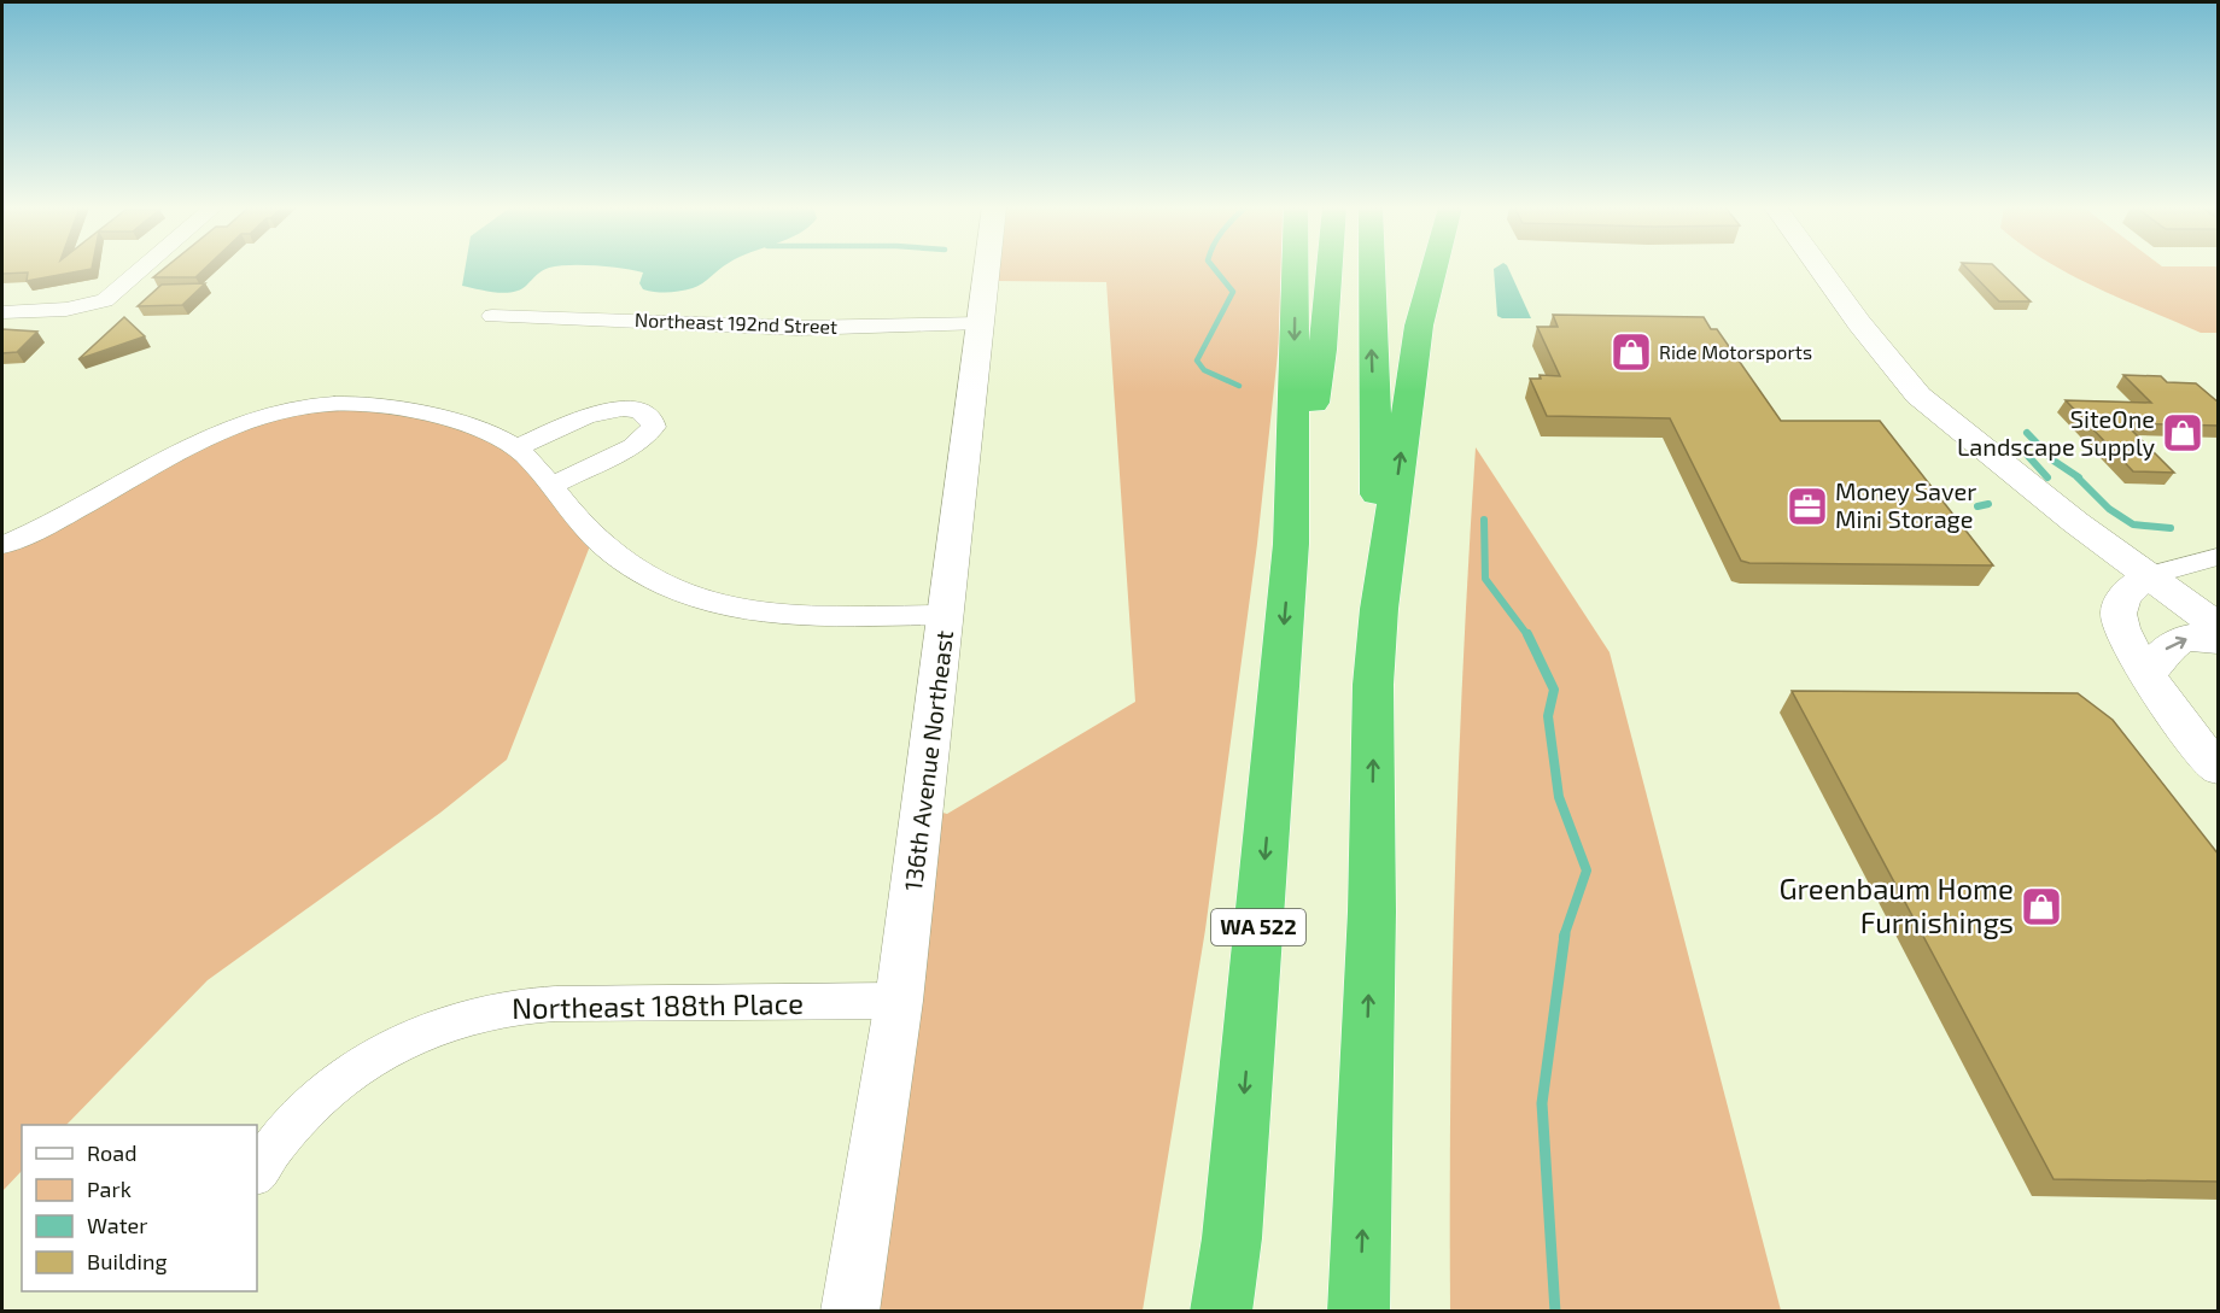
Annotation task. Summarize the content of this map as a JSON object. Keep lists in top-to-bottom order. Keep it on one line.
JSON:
{"streets":{"highway":["WA 522"],"street":["Northeast 192nd Street","136th Avenue Northeast","Northeast 188th Place"]},"crossings":[["Northeast 192nd Street","136th Avenue Northeast"],["136th Avenue Northeast","Northeast 188th Place"]],"places":{"shop":["Ride Motorsports","SiteOne Landscape Supply","Greenbaum Home Furnishings"],"office":["Money Saver Mini Storage"]},"legend":["Road","Park","Water","Building"]}
